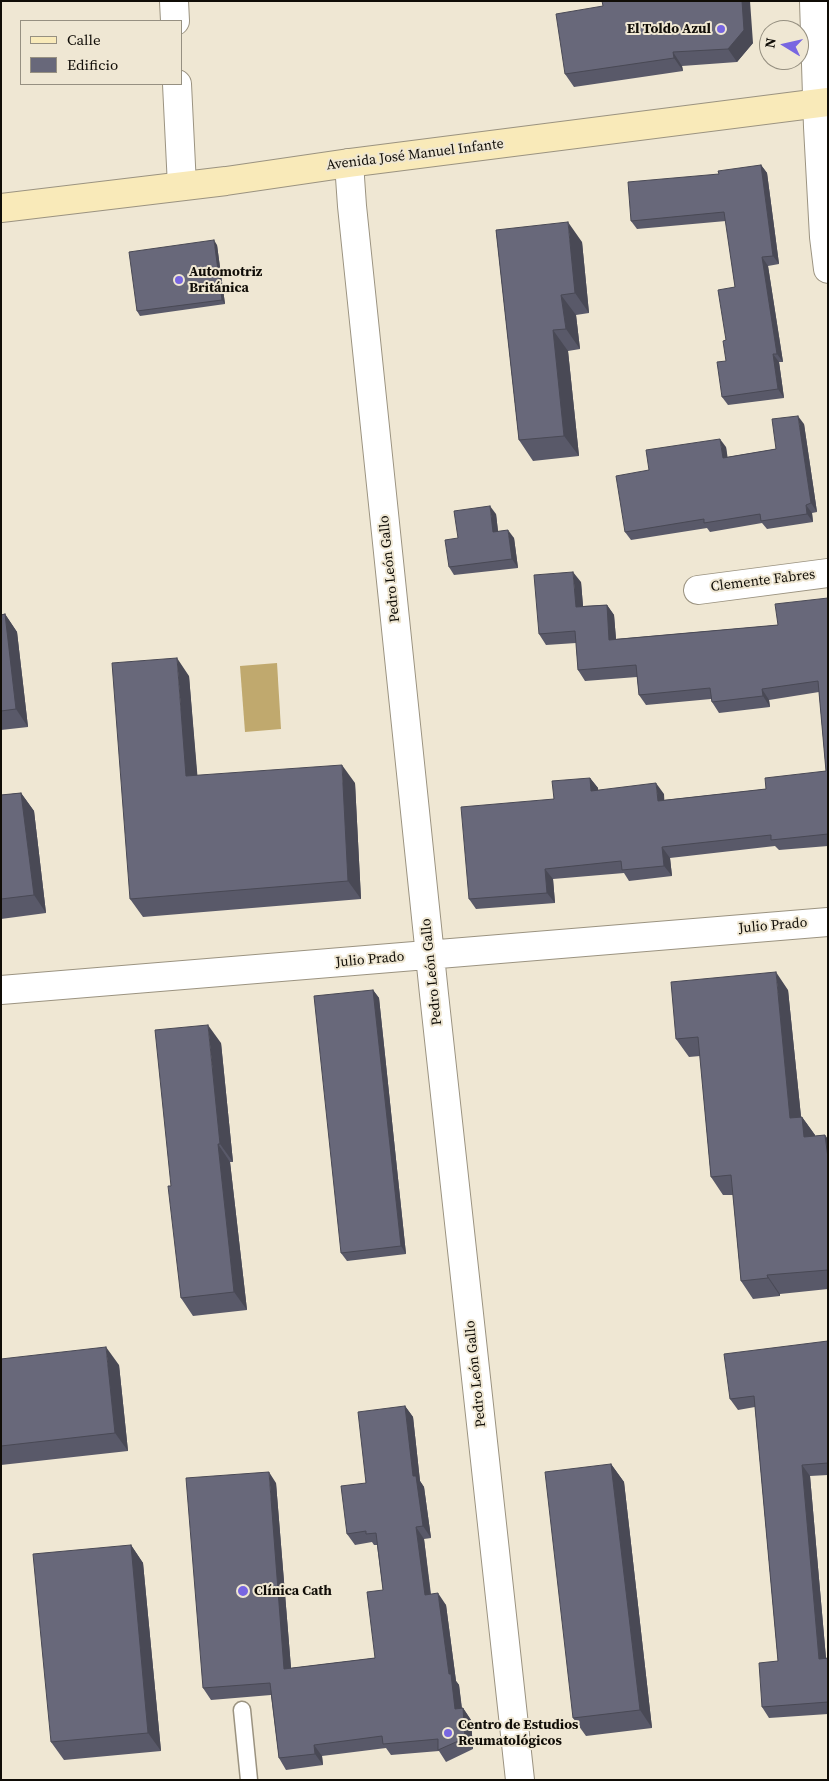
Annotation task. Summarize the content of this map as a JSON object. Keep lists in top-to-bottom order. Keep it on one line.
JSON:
{"streets":{"street":["Avenida José Manuel Infante","Pedro León Gallo","Clemente Fabres","Julio Prado"]},"crossings":[["Avenida José Manuel Infante","Pedro León Gallo"],["Pedro León Gallo","Julio Prado"]],"places":["El Toldo Azul","Automotriz Británica","Clínica Cath","Centro de Estudios Reumatológicos"],"legend":["Calle","Edificio"],"north":"left"}
